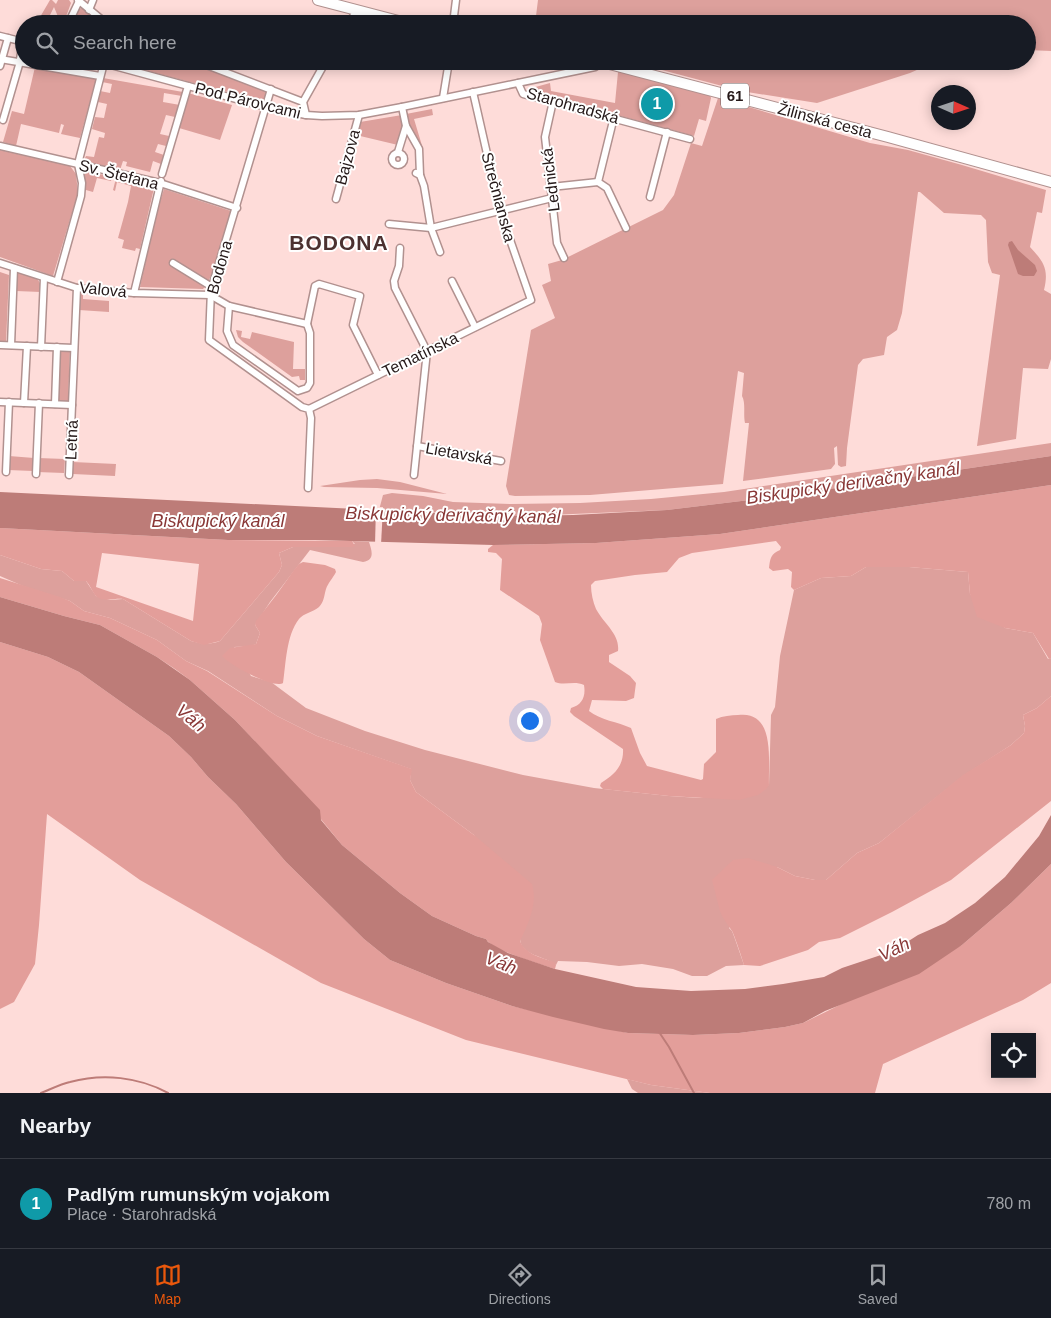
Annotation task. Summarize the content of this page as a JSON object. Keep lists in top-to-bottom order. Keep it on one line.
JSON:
{"streets":{"main road":["61","Žilinská cesta"],"street":["Pod Párovcami","Starohradská","Bajzova","Sv. Štefana","Lednická","Strečnianska","Bodona","Valová","Tematínska","Letná","Lietavská"]},"crossings":[["Pod Párovcami","Starohradská"],["Pod Párovcami","Bajzova"],["Pod Párovcami","Strečnianska"],["Pod Párovcami","Bodona"],["Starohradská","Lednická"],["Sv. Štefana","Bodona"],["Strečnianska","Tematínska"],["Bodona","Valová"],["Bodona","Tematínska"],["Valová","Letná"],["Tematínska","Lietavská"]],"districts":["BODONA"],"water":["Biskupický derivačný kanál","Biskupický kanál","Váh"],"north":"right","page":{"search":"Search here","pins":"1","heading":"Nearby","list":[{"mark":"1","name":"Padlým rumunským vojakom","note":"Place · Starohradská","value":"780 m"}],"nav":["Map","Directions","Saved"]}}
